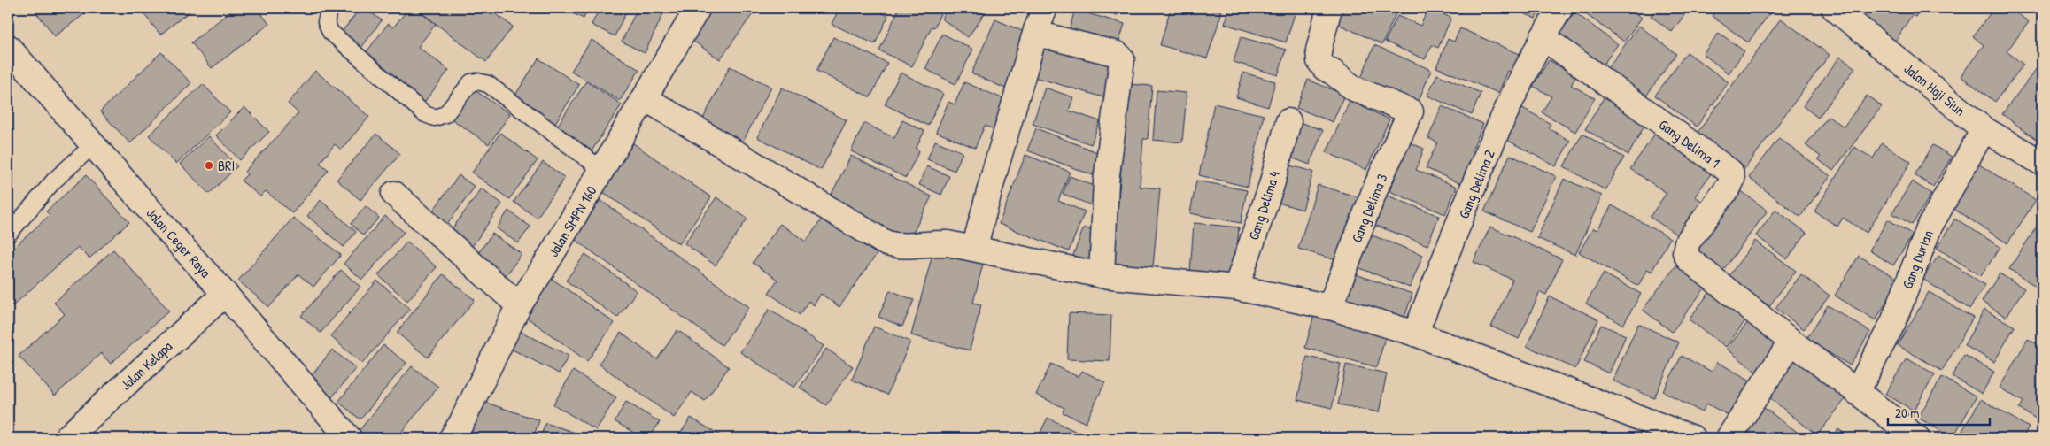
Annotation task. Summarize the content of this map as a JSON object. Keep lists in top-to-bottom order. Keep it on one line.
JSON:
{"streets":{"street":["Jalan Haji Siun","Gang Delima 1","Gang Delima 2","Gang Delima 4","Gang Delima 3","Jalan SMPN 160","Jalan Ceger Raya","Gang Durian","Jalan Kelapa"]},"crossings":[["Jalan Haji Siun","Gang Durian"],["Gang Delima 1","Gang Delima 2"],["Gang Delima 1","Gang Durian"],["Jalan Ceger Raya","Jalan Kelapa"]],"places":["BRI"],"scale_bar":"20 m"}
